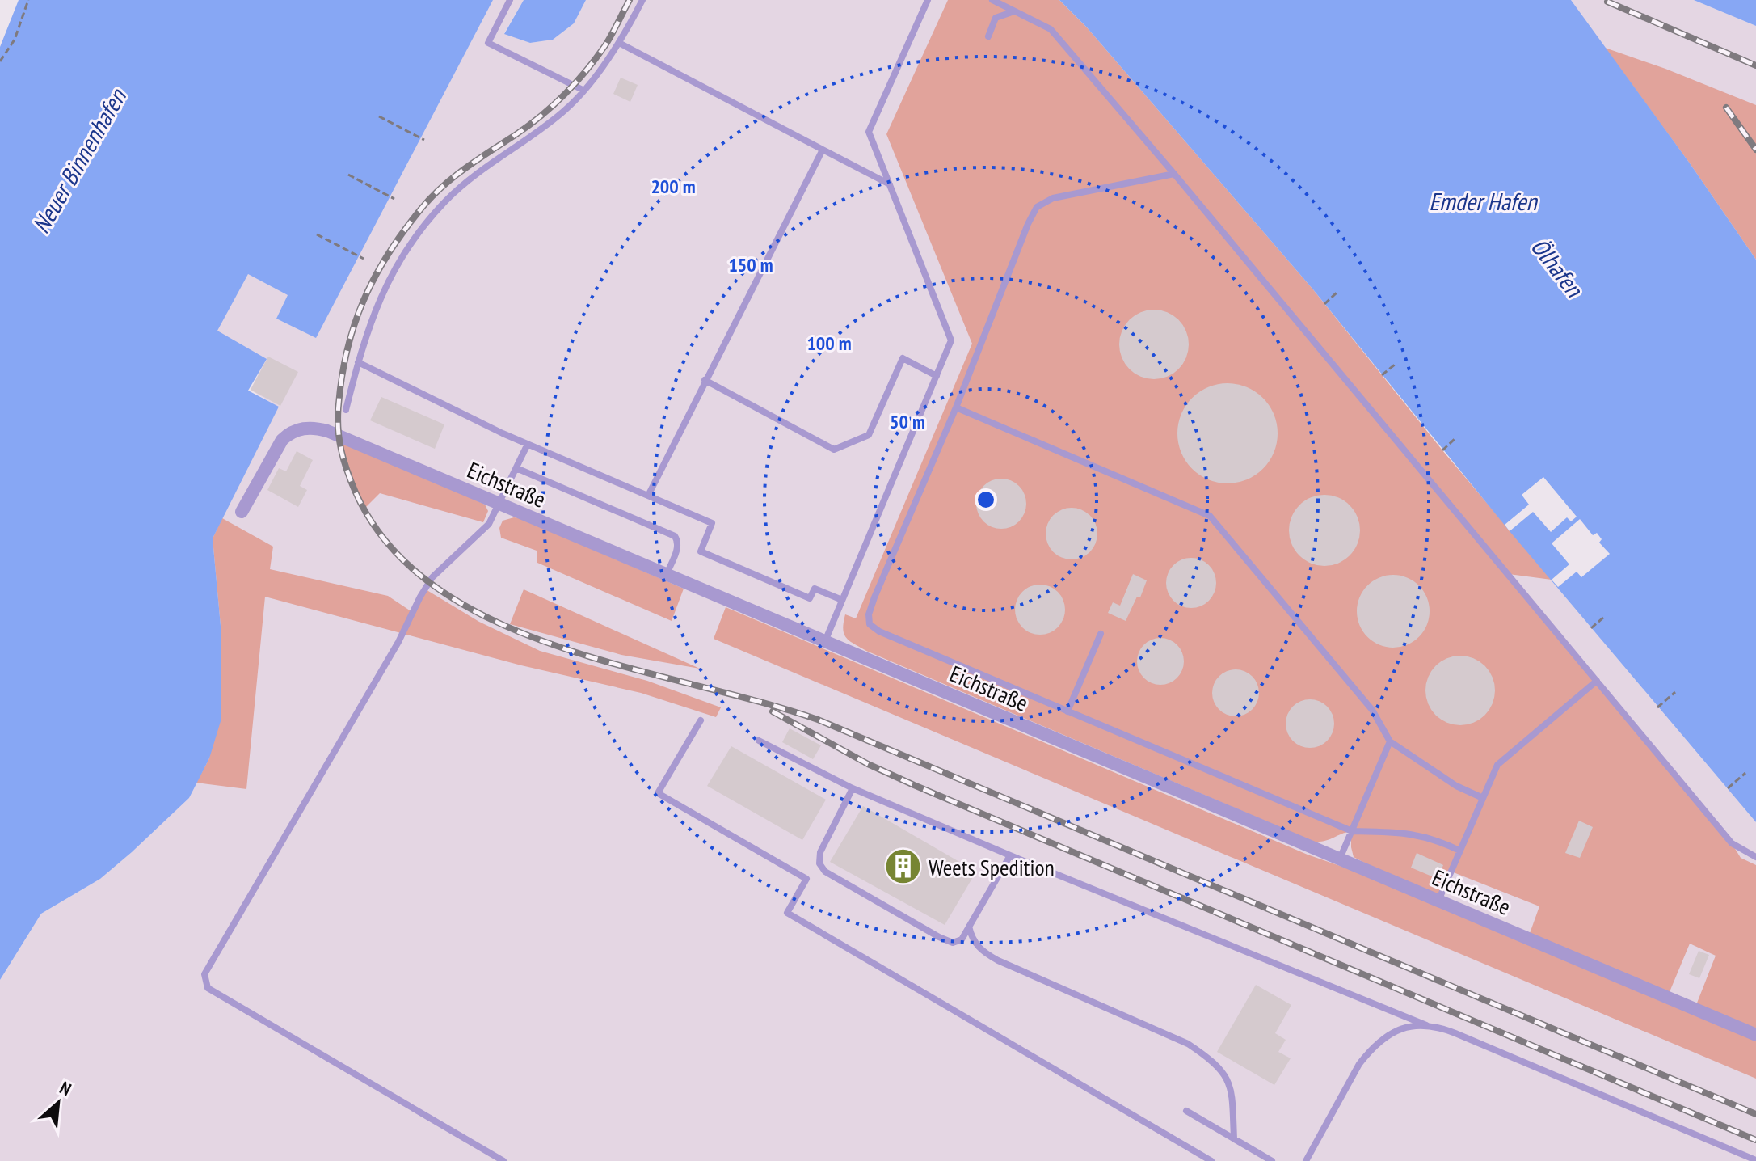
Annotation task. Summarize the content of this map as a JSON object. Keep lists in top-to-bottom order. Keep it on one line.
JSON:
{"streets":{"street":["Eichstraße"]},"water":["Neuer Binnenhafen","Emder Hafen","Ölhafen"],"places":{"building":["Weets Spedition"]},"north":"top right","rings":["200 m","150 m","100 m","50 m"]}
